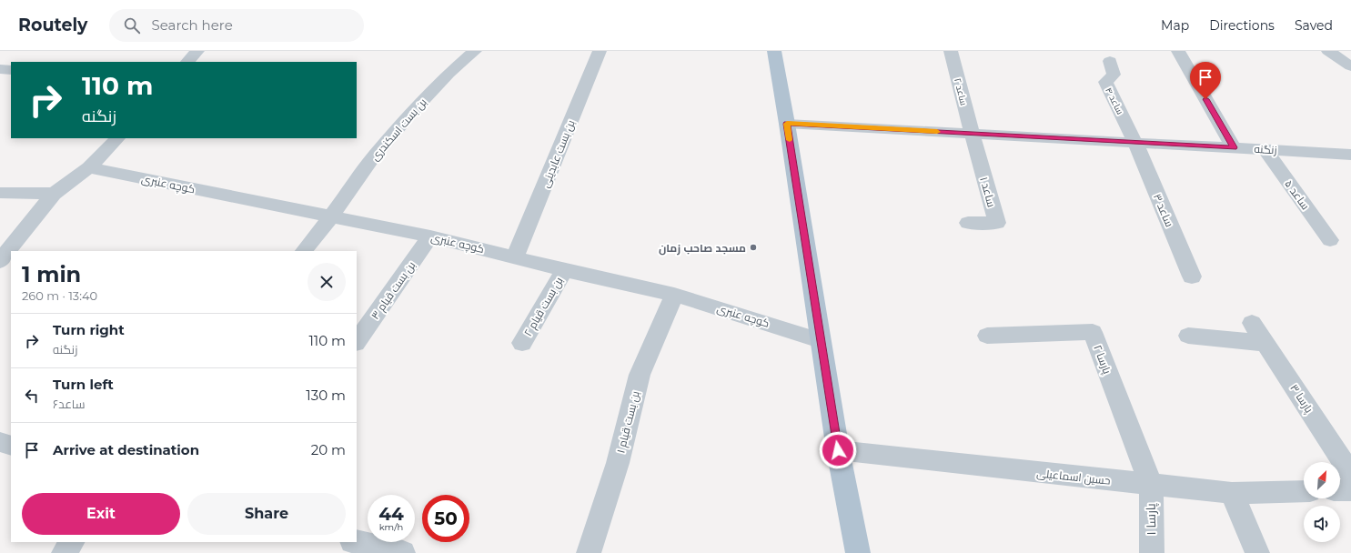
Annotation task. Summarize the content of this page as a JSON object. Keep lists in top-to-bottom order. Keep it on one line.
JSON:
{"streets":{"street":["ساعد ۲","ساعد ۴","بن بست اسکندری","زنگنه","بن بست عابدینی","کوچه عنبری","ساعد ۱","ساعد ۵","ساعد ۳","بن بست قیام ۳","بن بست قیام ۲","پارسا ۲","پارسا ۳","بن بست قیام ۱","حسین اسماعیلی","پارسا ۱"]},"crossings":[["ساعد ۲","زنگنه"],["ساعد ۲","ساعد ۱"],["ساعد ۴","زنگنه"],["ساعد ۴","ساعد ۳"],["بن بست اسکندری","کوچه عنبری"],["زنگنه","ساعد ۱"],["زنگنه","ساعد ۵"],["زنگنه","ساعد ۳"],["بن بست عابدینی","کوچه عنبری"],["کوچه عنبری","بن بست قیام ۳"],["کوچه عنبری","بن بست قیام ۲"],["کوچه عنبری","بن بست قیام ۱"],["پارسا ۲","حسین اسماعیلی"],["پارسا ۲","پارسا ۱"],["حسین اسماعیلی","پارسا ۱"]],"places":["مسجد صاحب زمان"],"north":"top right","page":{"header":"Routely","search":"Search here","nav":["Map","Directions","Saved"],"turn":["110 m","زنگنه"],"heading":["1 min","260 m · 13:40"],"list":[{"name":"Turn right","note":"زنگنه","value":"110 m"},{"name":"Turn left","note":"ساعد۶","value":"130 m"},{"name":"Arrive at destination","value":"20 m"}],"buttons":["Exit","Share"],"speed":"44 km/h","limit":"50"}}
